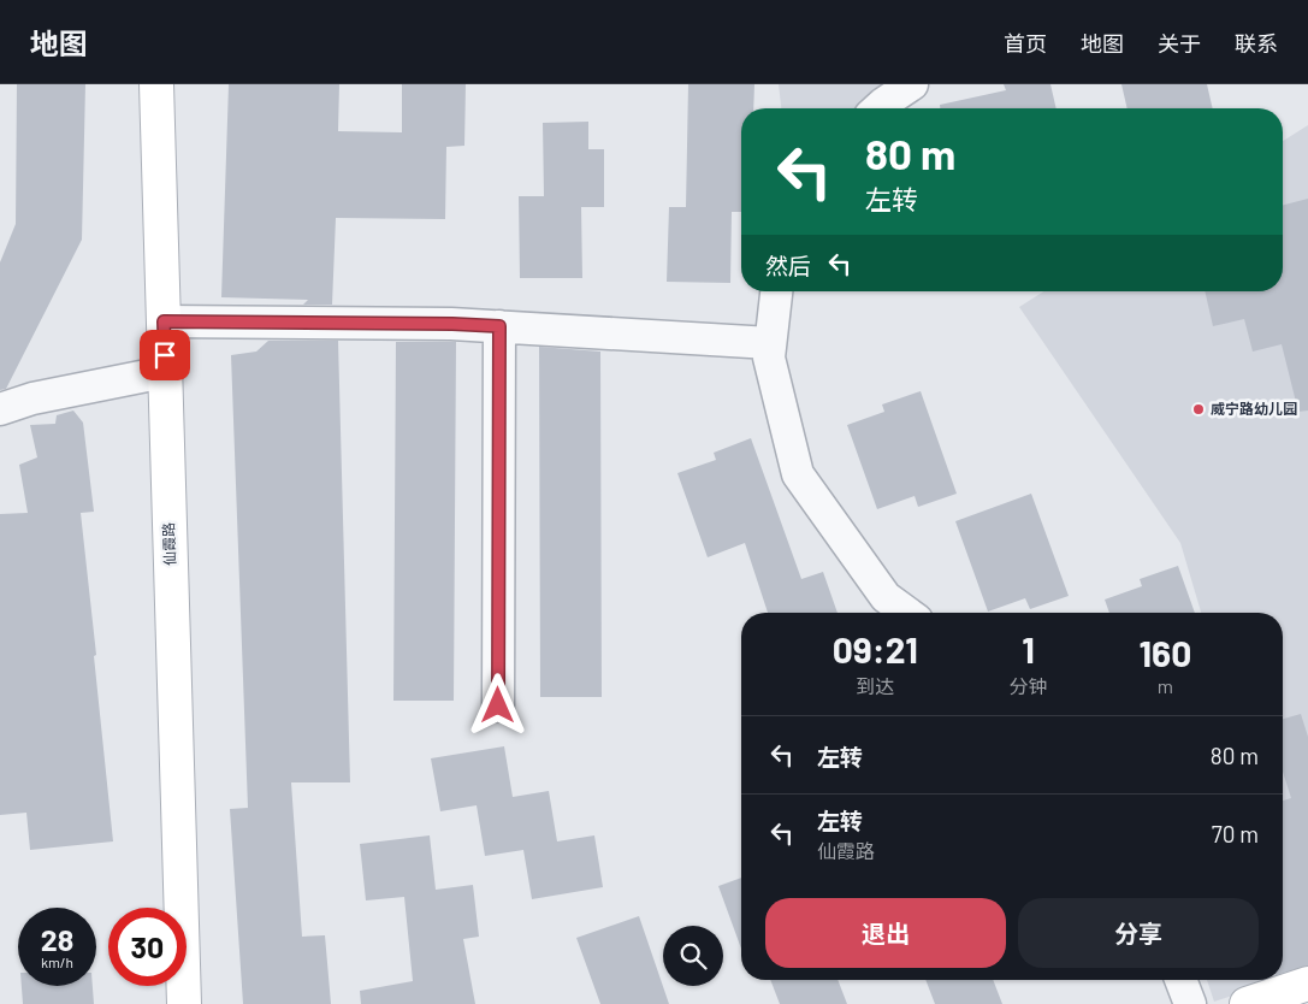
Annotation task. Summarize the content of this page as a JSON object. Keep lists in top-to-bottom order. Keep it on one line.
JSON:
{"streets":{"main road":["仙霞路"]},"places":["威宁路幼儿园"],"page":{"header":"地图","nav":["首页","地图","关于","联系"],"turn":["80 m","左转"],"then":"然后","eta":["09:21","到达","1","分钟","160","m"],"list":[{"name":"左转","value":"80 m"},{"name":"左转","note":"仙霞路","value":"70 m"}],"buttons":["退出","分享"],"speed":"28 km/h","limit":"30"}}
